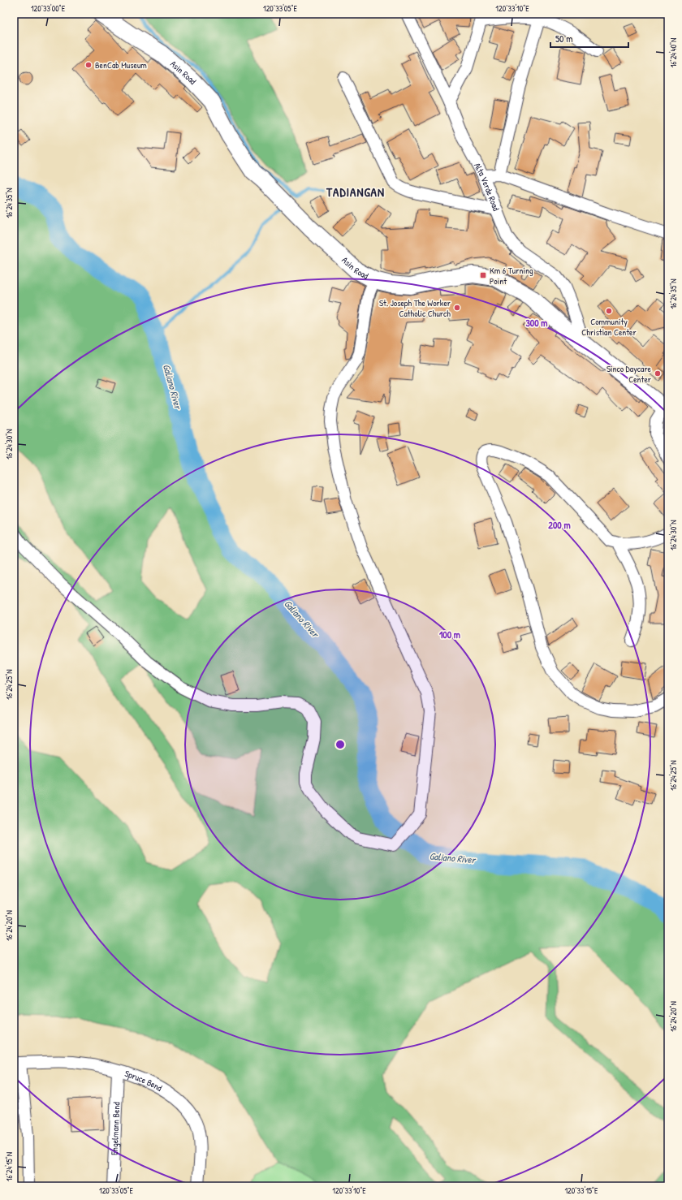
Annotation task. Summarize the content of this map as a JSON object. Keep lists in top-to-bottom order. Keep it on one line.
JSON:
{"streets":{"main road":["Asin Road"],"street":["Alta Verde Road","Spruce Bend","Engelmann Bend"]},"crossings":[["Asin Road","Alta Verde Road"],["Spruce Bend","Engelmann Bend"]],"districts":["TADIANGAN"],"water":["Galiano River"],"places":{"other":["BenCab Museum","St. Joseph The Worker Catholic Church","Community Christian Center","Sinco Daycare Center"],"transit":["Km 6 Turning Point"]},"scale_bar":"50 m","coordinates":["120°33'00\"E","120°33'05\"E","120°33'10\"E","16°24'40\"N","16°24'35\"N","16°24'30\"N","16°24'25\"N","16°24'20\"N","16°24'15\"N","120°33'15\"E"],"rings":["300 m","200 m","100 m"]}
